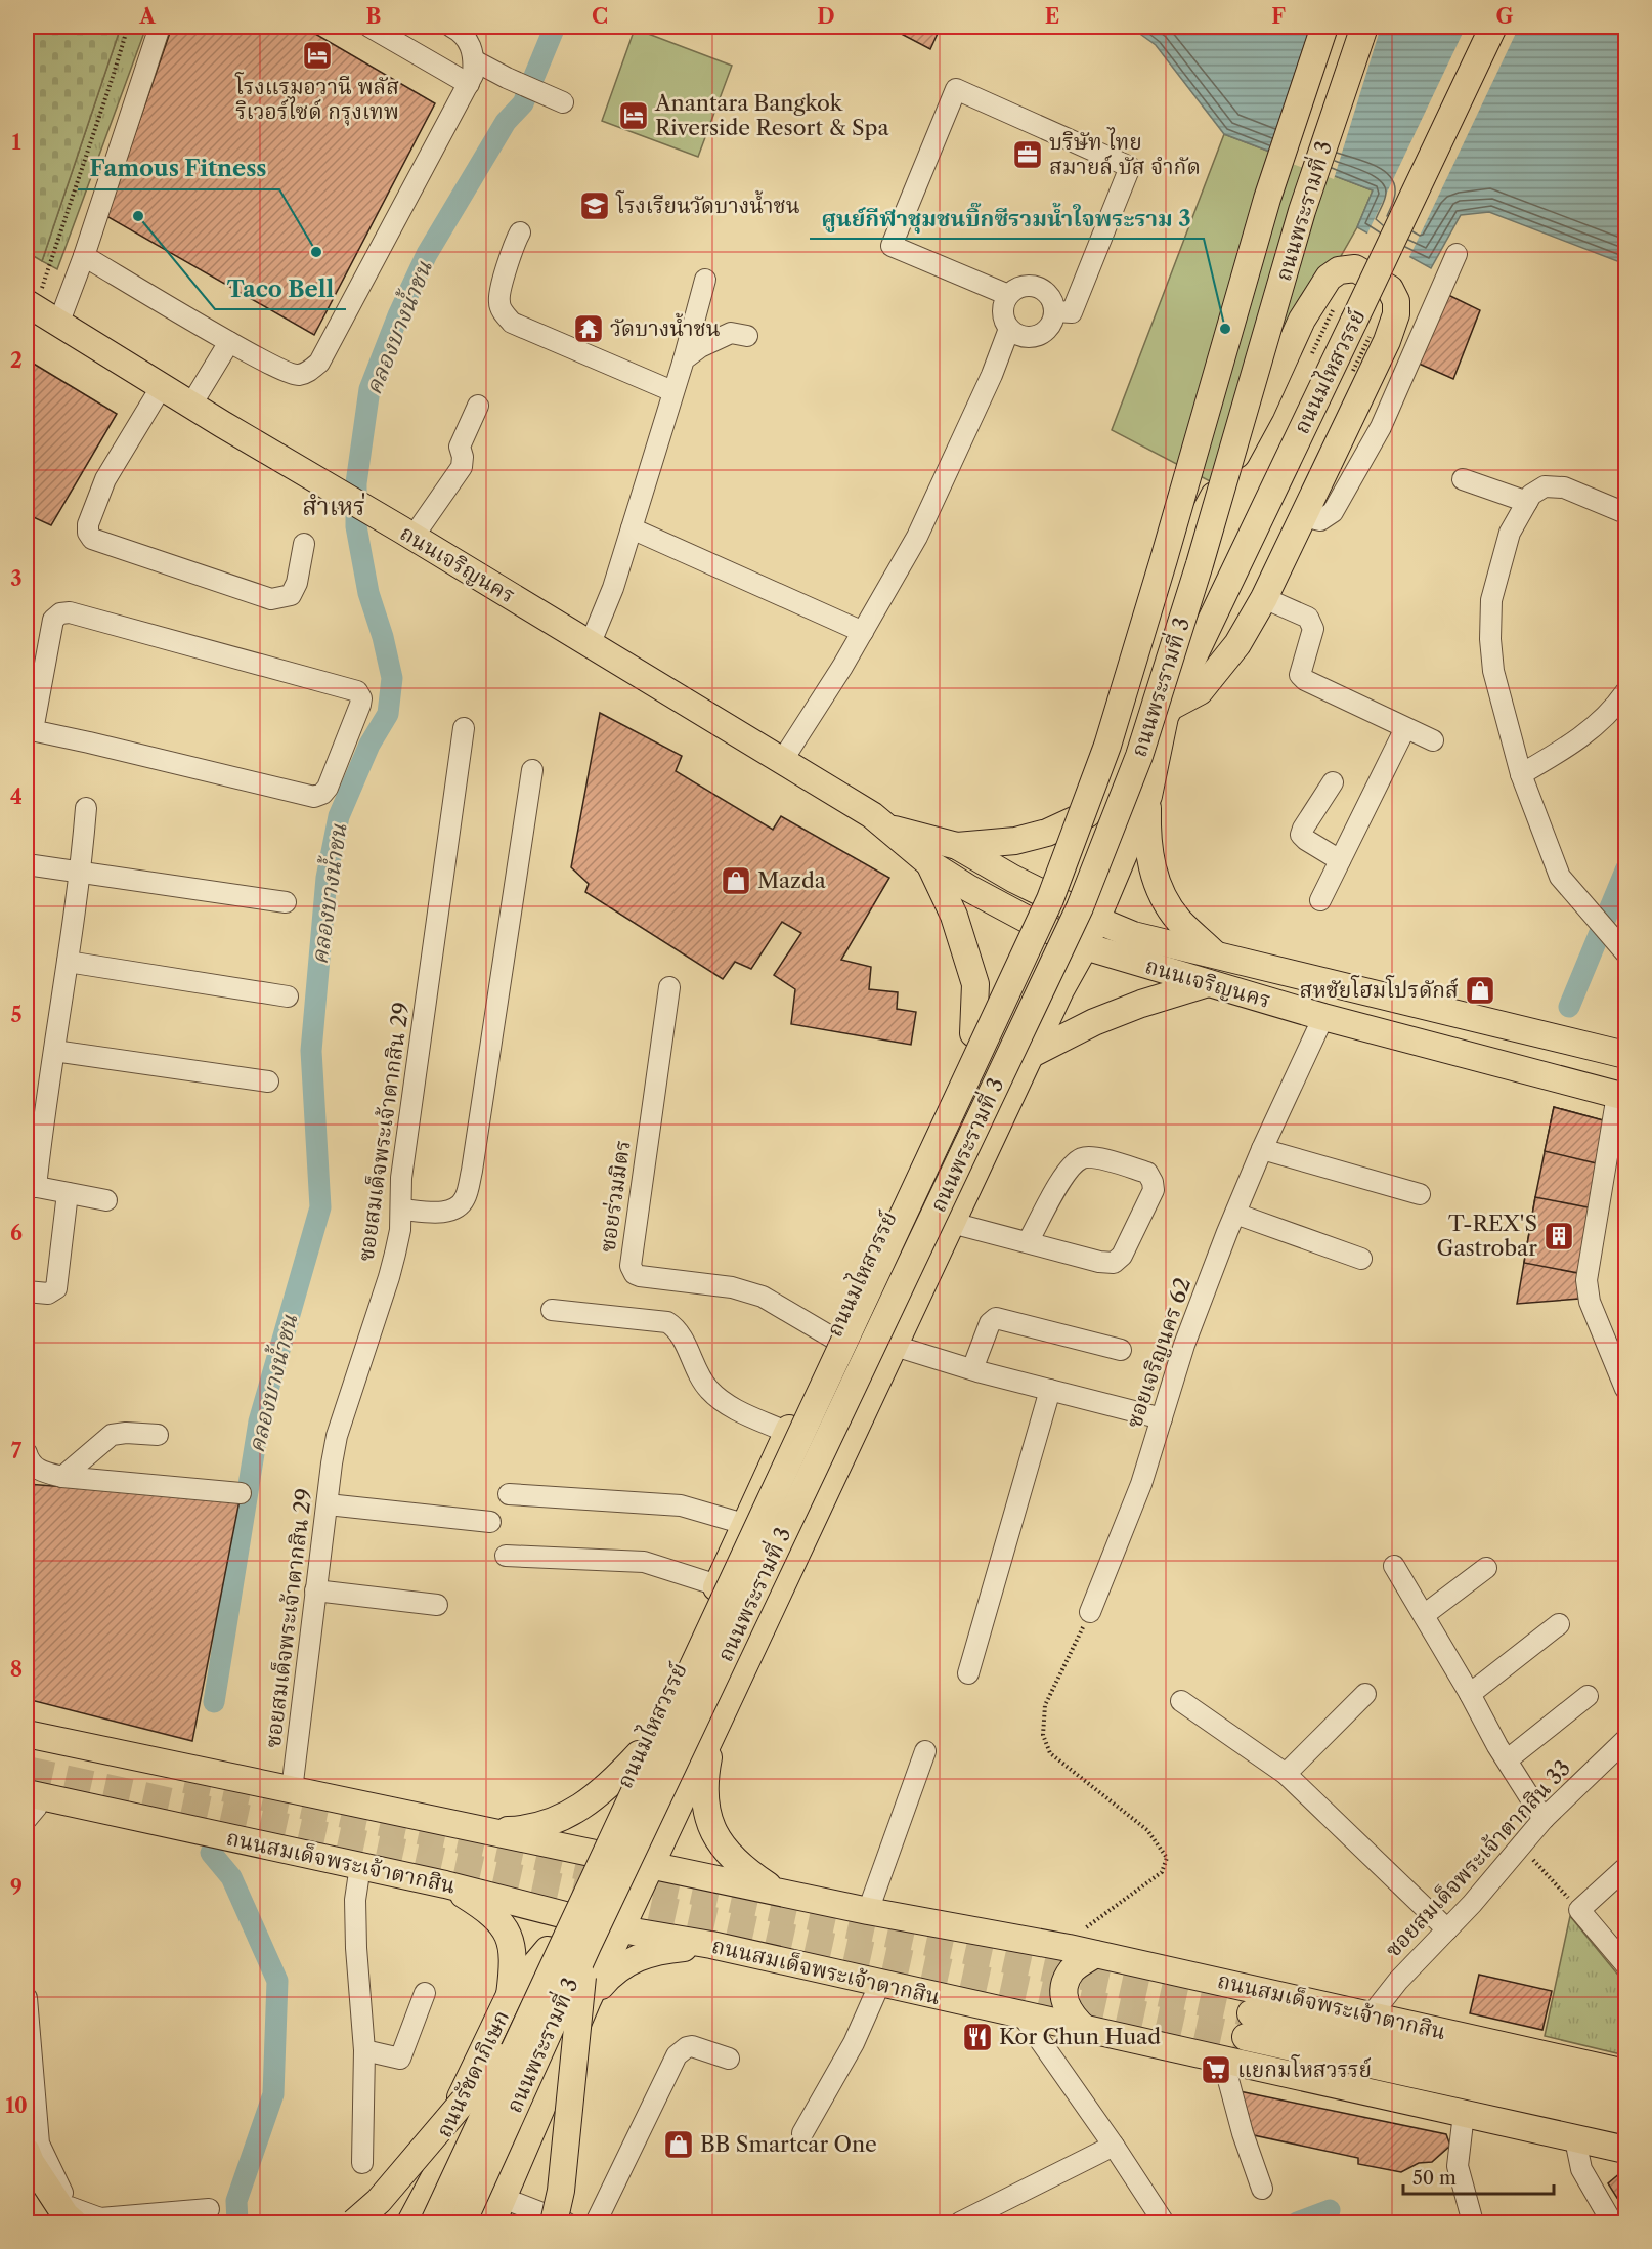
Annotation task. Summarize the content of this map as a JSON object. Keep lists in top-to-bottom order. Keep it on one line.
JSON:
{"streets":{"main road":["ถนนพระรามที่ 3","ถนนมไหสวรรย์","ถนนเจริญนคร","ถนนสมเด็จพระเจ้าตากสิน","ถนนรัชดาภิเษก"],"street":["ซอยสมเด็จพระเจ้าตากสิน 29","ซอยร่วมมิตร","ซอยเจริญนคร 62","ซอยสมเด็จพระเจ้าตากสิน 33"]},"crossings":[["ถนนพระรามที่ 3","ถนนรัชดาภิเษก"],["ถนนมไหสวรรย์","ถนนเจริญนคร"],["ถนนมไหสวรรย์","ซอยร่วมมิตร"],["ถนนมไหสวรรย์","ถนนสมเด็จพระเจ้าตากสิน"],["ถนนมไหสวรรย์","ถนนรัชดาภิเษก"],["ถนนเจริญนคร","ซอยเจริญนคร 62"],["ซอยสมเด็จพระเจ้าตากสิน 29","ถนนสมเด็จพระเจ้าตากสิน"],["ซอยสมเด็จพระเจ้าตากสิน 33","ถนนสมเด็จพระเจ้าตากสิน"],["ถนนสมเด็จพระเจ้าตากสิน","ถนนรัชดาภิเษก"]],"districts":["สำเหร่"],"water":["คลองบางน้ำชน"],"places":{"hotel":["โรงแรมอวานี พลัส ริเวอร์ไซด์ กรุงเทพ","Anantara Bangkok Riverside Resort & Spa"],"office":["บริษัท ไทย สมายล์ บัส จำกัด"],"school or university":["โรงเรียนวัดบางน้ำชน"],"other":["Taco Bell","Famous Fitness","ศูนย์กีฬาชุมชนบิ๊กซีรวมน้ำใจพระราม 3"],"temple":["วัดบางน้ำชน"],"shop":["Mazda","สหชัยโฮมโปรดักส์","BB Smartcar One"],"building":["T-REX'S Gastrobar"],"restaurant":["Kor Chun Huad"],"supermarket":["แยกมโหสวรรย์"]},"scale_bar":"50 m","grid":{"columns":["A","B","C","D","E","F","G"],"rows":["1","2","3","4","5","6","7","8","9","10"]}}
